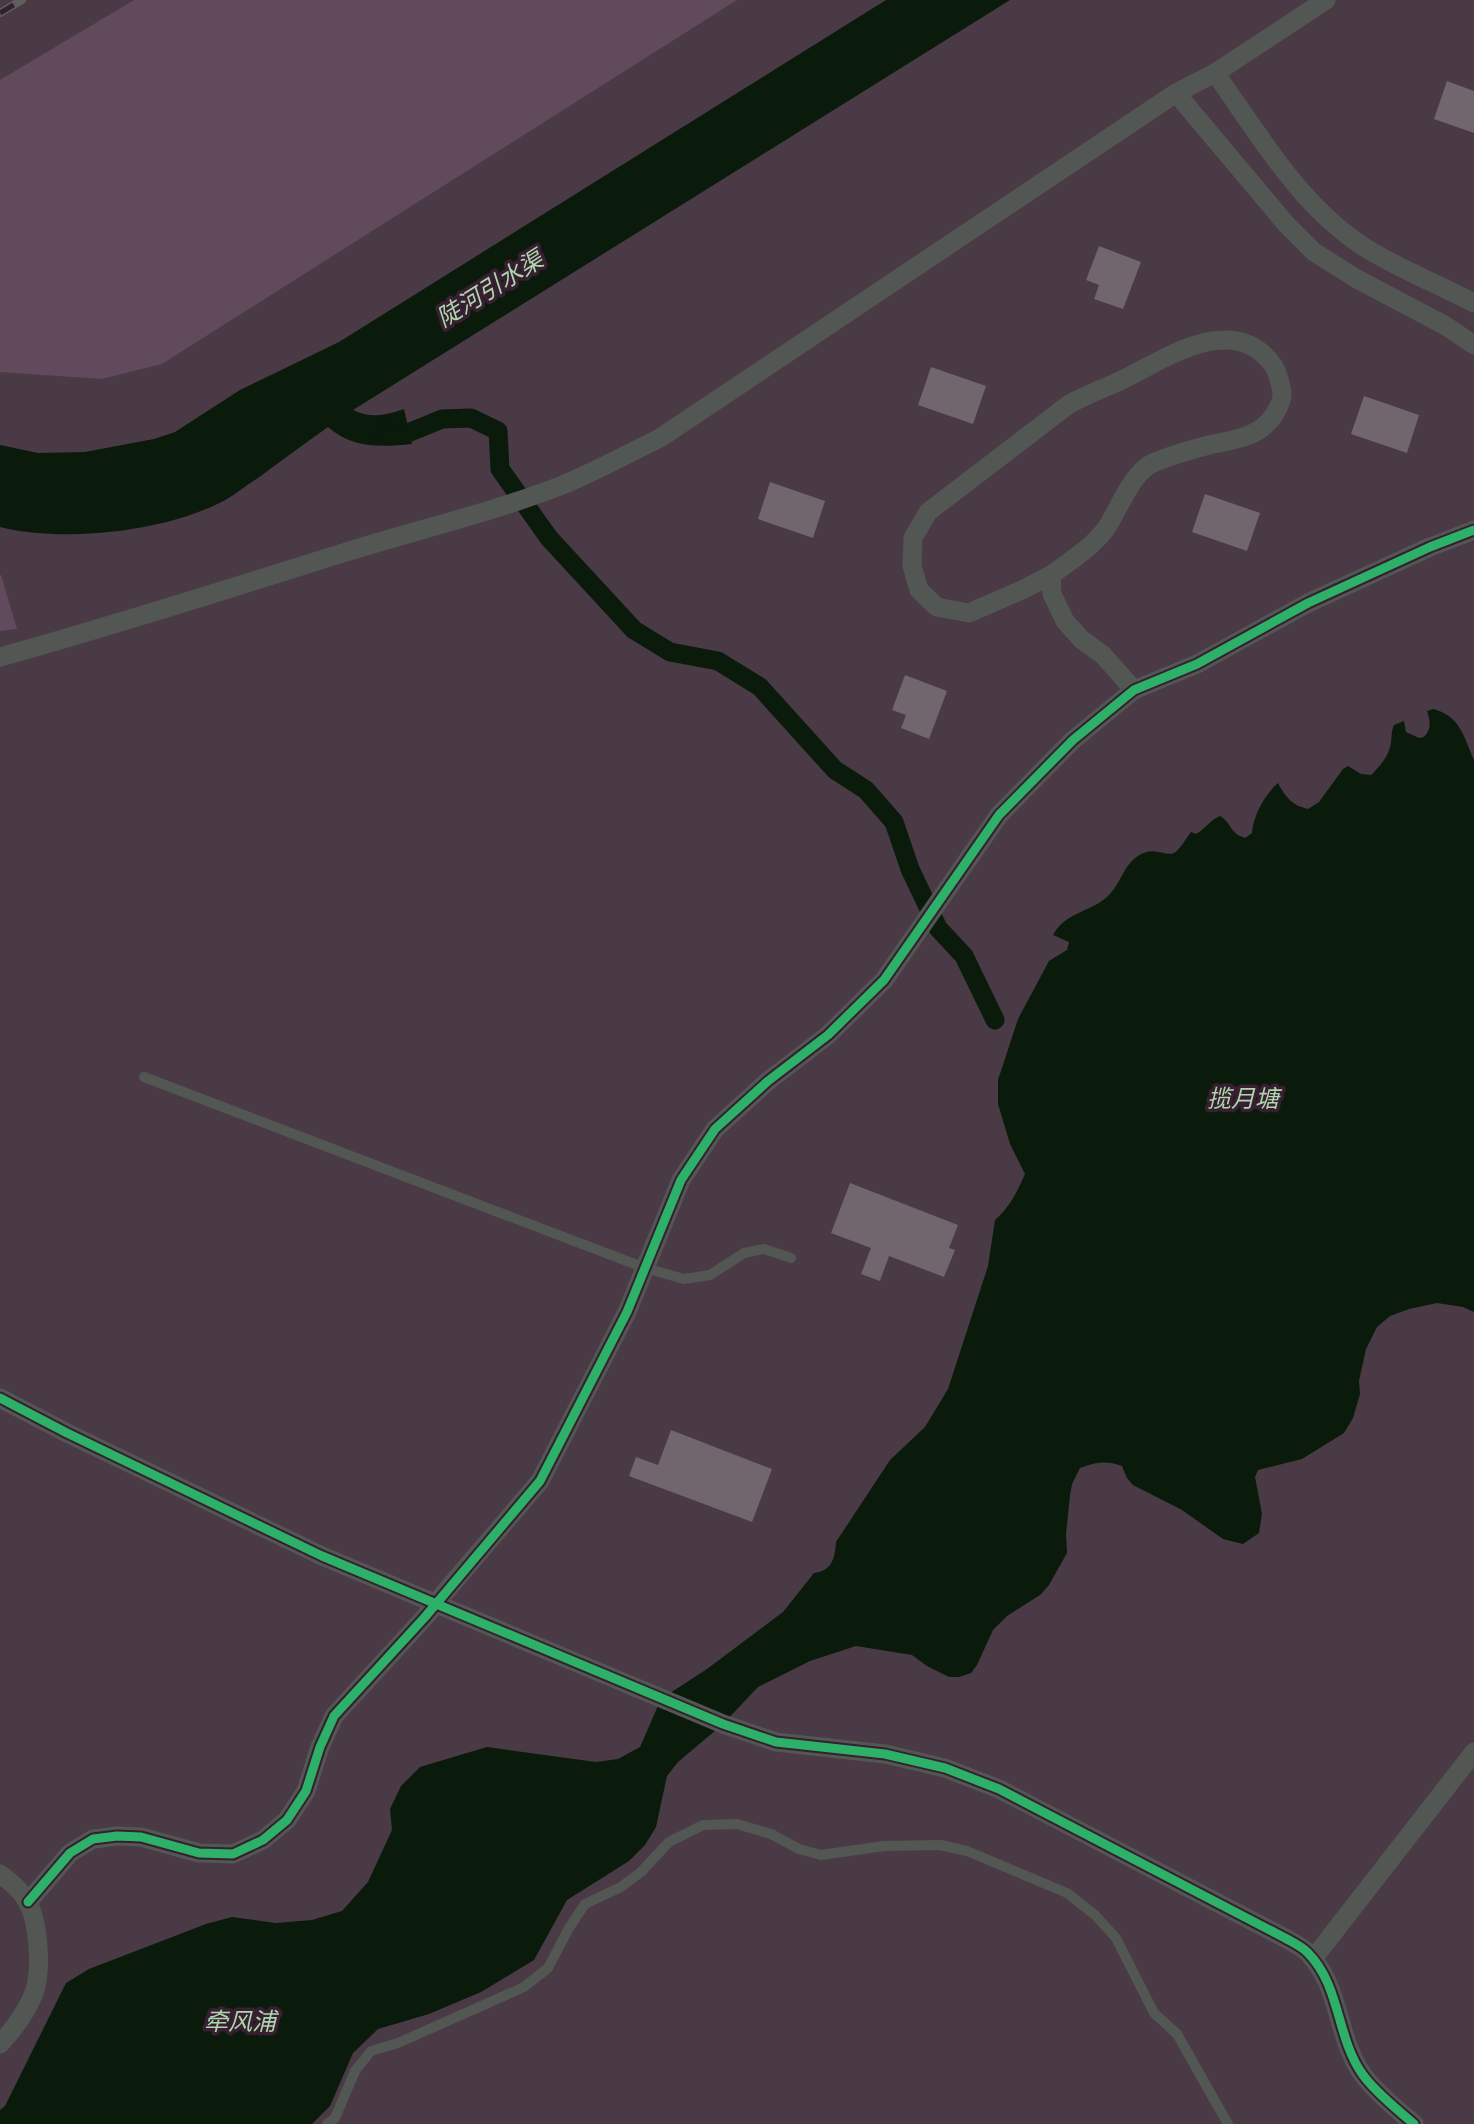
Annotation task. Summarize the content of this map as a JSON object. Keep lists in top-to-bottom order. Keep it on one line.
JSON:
{"water":["陡河引水渠","揽月塘","牵风浦"]}
